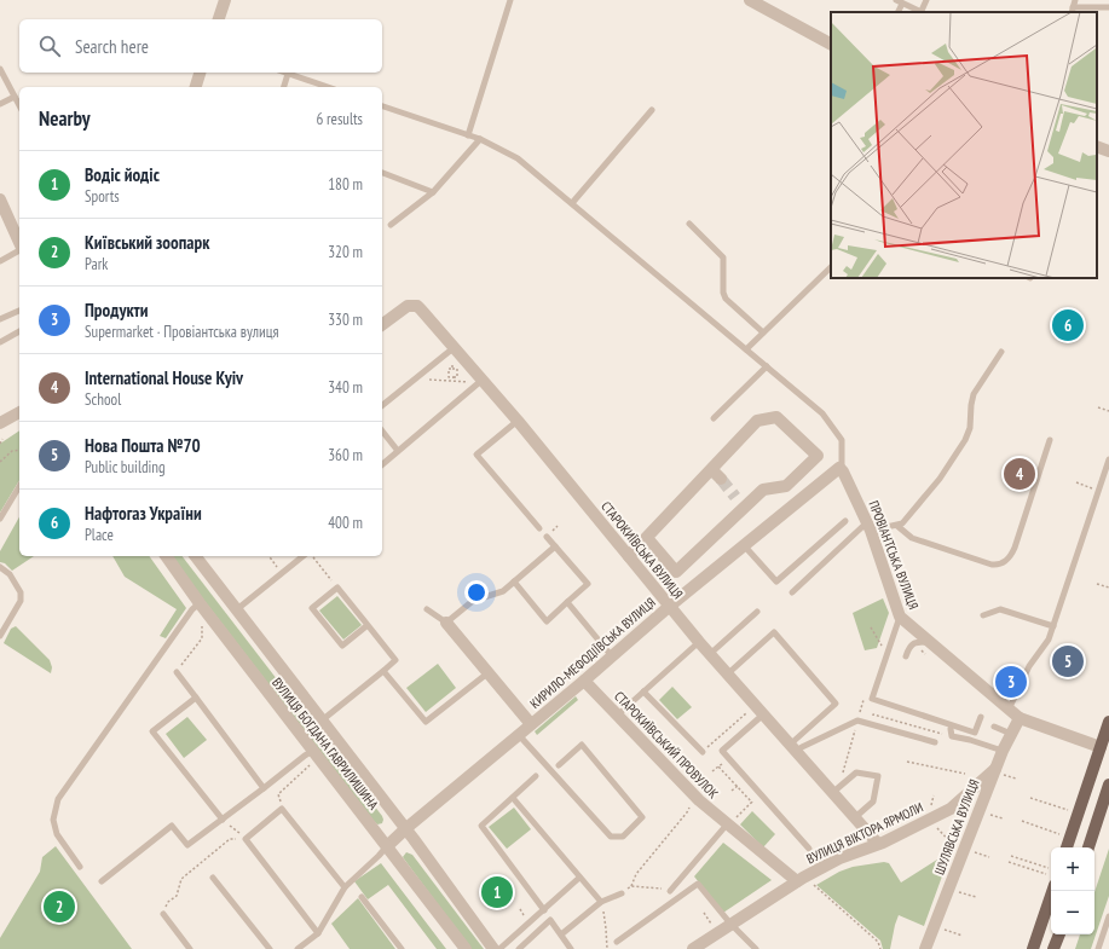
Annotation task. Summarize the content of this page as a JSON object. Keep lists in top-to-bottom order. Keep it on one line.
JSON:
{"streets":{"street":["СТАРОКИЇВСЬКА ВУЛИЦЯ","ПРОВІАНТСЬКА ВУЛИЦЯ","КИРИЛО-МЕФОДІЇВСЬКА ВУЛИЦЯ","ВУЛИЦЯ БОГДАНА ГАВРИЛИШИНА","СТАРОКИЇВСЬКИЙ ПРОВУЛОК","ШУЛЯВСЬКА ВУЛИЦЯ","ВУЛИЦЯ ВІКТОРА ЯРМОЛИ"]},"crossings":[["СТАРОКИЇВСЬКА ВУЛИЦЯ","КИРИЛО-МЕФОДІЇВСЬКА ВУЛИЦЯ"],["СТАРОКИЇВСЬКА ВУЛИЦЯ","ВУЛИЦЯ ВІКТОРА ЯРМОЛИ"],["ПРОВІАНТСЬКА ВУЛИЦЯ","КИРИЛО-МЕФОДІЇВСЬКА ВУЛИЦЯ"],["ПРОВІАНТСЬКА ВУЛИЦЯ","ШУЛЯВСЬКА ВУЛИЦЯ"],["КИРИЛО-МЕФОДІЇВСЬКА ВУЛИЦЯ","ВУЛИЦЯ БОГДАНА ГАВРИЛИШИНА"],["КИРИЛО-МЕФОДІЇВСЬКА ВУЛИЦЯ","СТАРОКИЇВСЬКИЙ ПРОВУЛОК"],["СТАРОКИЇВСЬКИЙ ПРОВУЛОК","ВУЛИЦЯ ВІКТОРА ЯРМОЛИ"],["ШУЛЯВСЬКА ВУЛИЦЯ","ВУЛИЦЯ ВІКТОРА ЯРМОЛИ"]],"page":{"search":"Search here","heading":["Nearby","6 results"],"list":[{"mark":"1","name":"Водіс йодіс","note":"Sports","value":"180 m"},{"mark":"2","name":"Київський зоопарк","note":"Park","value":"320 m"},{"mark":"3","name":"Продукти","note":"Supermarket · Провіантська вулиця","value":"330 m"},{"mark":"4","name":"International House Kyiv","note":"School","value":"340 m"},{"mark":"5","name":"Нова Пошта №70","note":"Public building","value":"360 m"},{"mark":"6","name":"Нафтогаз України","note":"Place","value":"400 m"}],"pins":["6","4","5","3","1","2"],"map_buttons":["+","−"]}}
